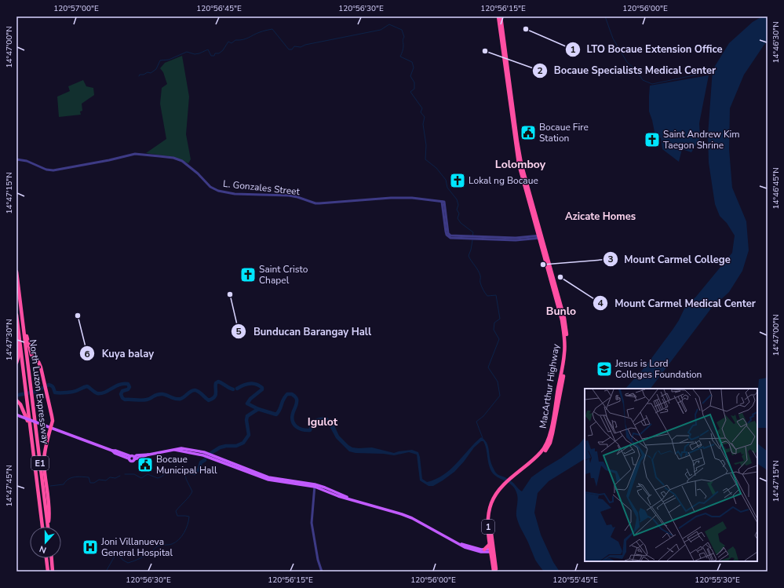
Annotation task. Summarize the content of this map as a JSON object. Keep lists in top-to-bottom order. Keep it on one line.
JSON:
{"streets":{"highway":["MacArthur Highway","North Luzon Expressway","E1","1"],"street":["L. Gonzales Street"]},"crossings":[["L. Gonzales Street","MacArthur Highway"]],"districts":["Lolomboy","Azicate Homes","Bunlo","Igulot"],"places":{"other":["LTO Bocaue Extension Office","Bocaue Specialists Medical Center","Mount Carmel College","Mount Carmel Medical Center","Bunducan Barangay Hall","Kuya balay"],"public building":["Bocaue Fire Station","Bocaue Municipal Hall"],"church":["Saint Andrew Kim Taegon Shrine","Lokal ng Bocaue","Saint Cristo Chapel"],"school or university":["Jesus is Lord Colleges Foundation"],"hospital":["Joni Villanueva General Hospital"]},"north":"bottom","coordinates":["120°57'00\"E","120°56'45\"E","120°56'30\"E","120°56'15\"E","120°56'00\"E","14°46'30\"N","14°47'00\"N","14°46'45\"N","14°47'15\"N","14°47'30\"N","14°47'45\"N","120°55'45\"E","120°55'30\"E"]}
